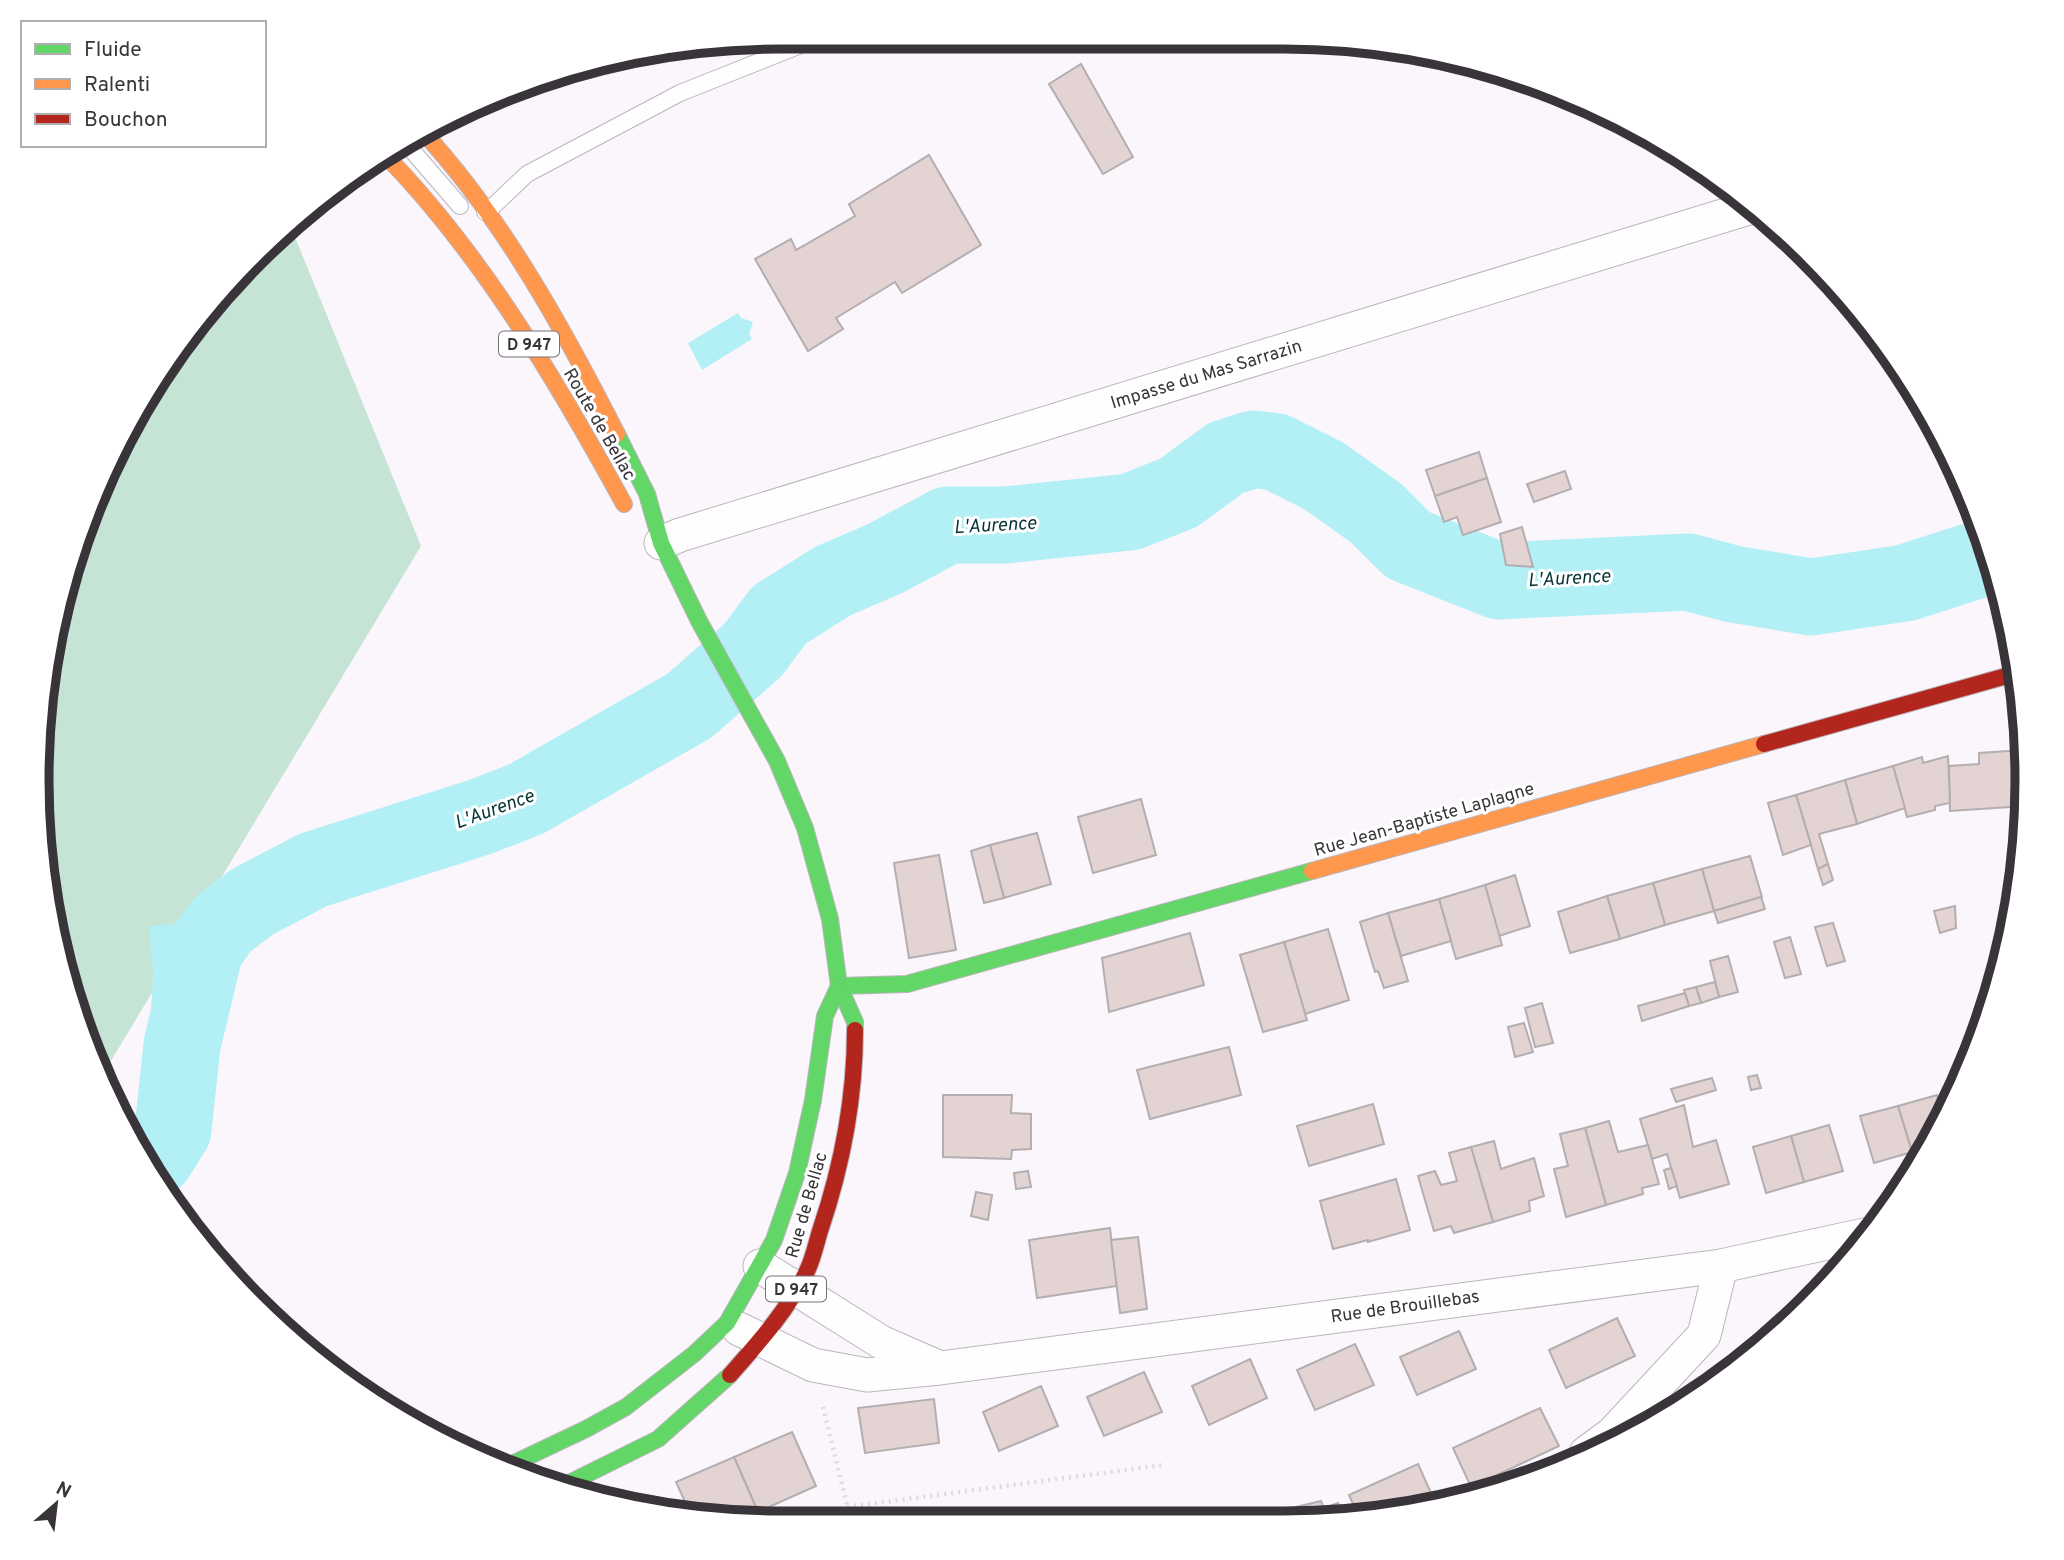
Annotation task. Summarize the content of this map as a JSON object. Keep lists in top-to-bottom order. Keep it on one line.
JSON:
{"streets":{"main road":["D 947","Route de Bellac","Rue Jean-Baptiste Laplagne","Rue de Bellac"],"street":["Impasse du Mas Sarrazin","Rue de Brouillebas"]},"crossings":[["D 947","Rue de Bellac"],["D 947","Rue de Brouillebas"],["Impasse du Mas Sarrazin","Route de Bellac"],["Route de Bellac","Rue de Bellac"],["Rue Jean-Baptiste Laplagne","Rue de Bellac"],["Rue de Bellac","Rue de Brouillebas"]],"water":["L'Aurence"],"legend":["Fluide","Ralenti","Bouchon"],"north":"top right"}
